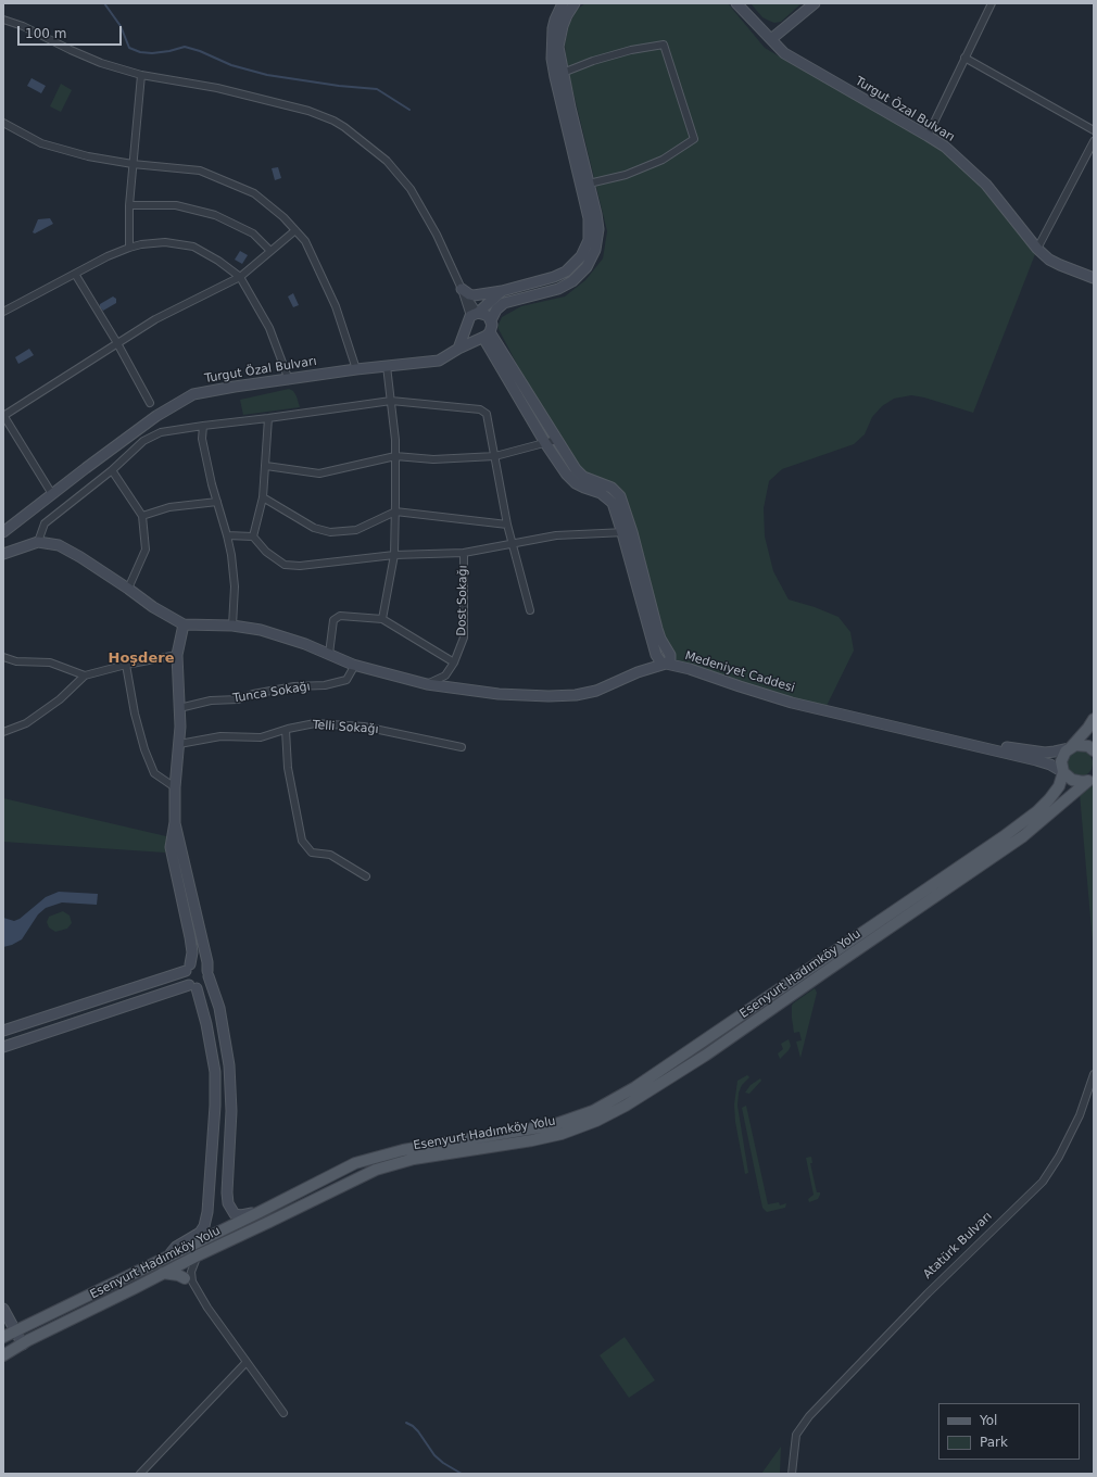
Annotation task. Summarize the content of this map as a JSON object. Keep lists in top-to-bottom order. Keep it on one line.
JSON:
{"streets":{"main road":["Esenyurt Hadımköy Yolu"],"street":["Turgut Özal Bulvarı","Dost Sokağı","Medeniyet Caddesi","Tunca Sokağı","Telli Sokağı","Atatürk Bulvarı"]},"crossings":[["Dost Sokağı","Medeniyet Caddesi"],["Medeniyet Caddesi","Tunca Sokağı"]],"districts":["Hoşdere"],"legend":["Yol","Park"],"scale_bar":"100 m"}
